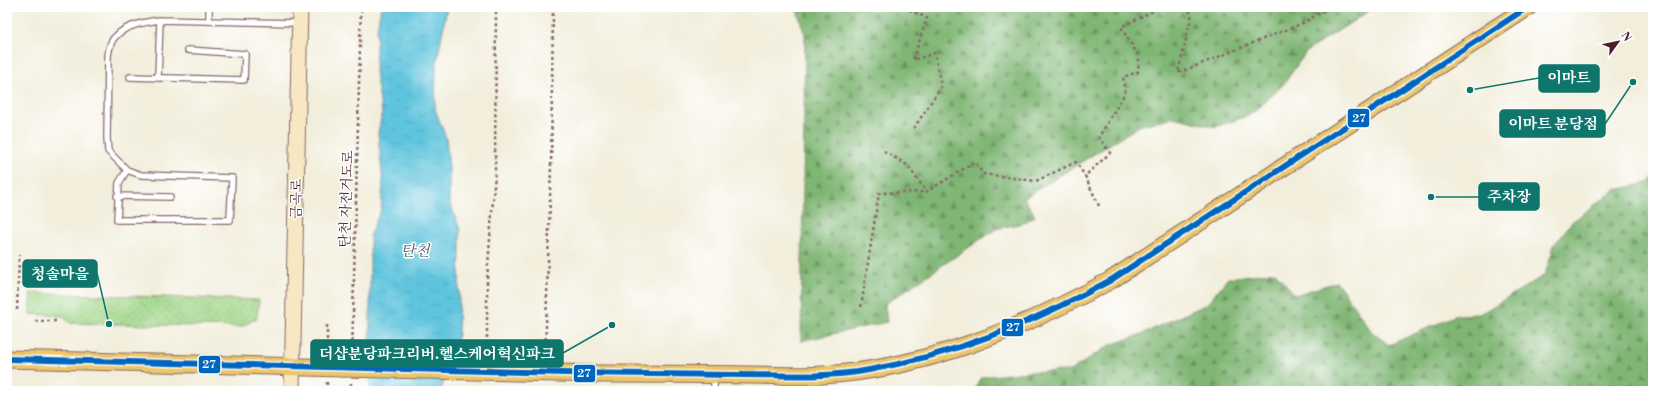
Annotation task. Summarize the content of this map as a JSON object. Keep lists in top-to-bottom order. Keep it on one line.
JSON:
{"streets":{"main road":["금곡로"],"path":["탄천 자전거도로"]},"water":["탄천"],"places":["이마트 분당점","이마트","주차장","청솔마을","더샵분당파크리버.헬스케어혁신파크"],"lines":["transit line 27"],"north":"top right"}
